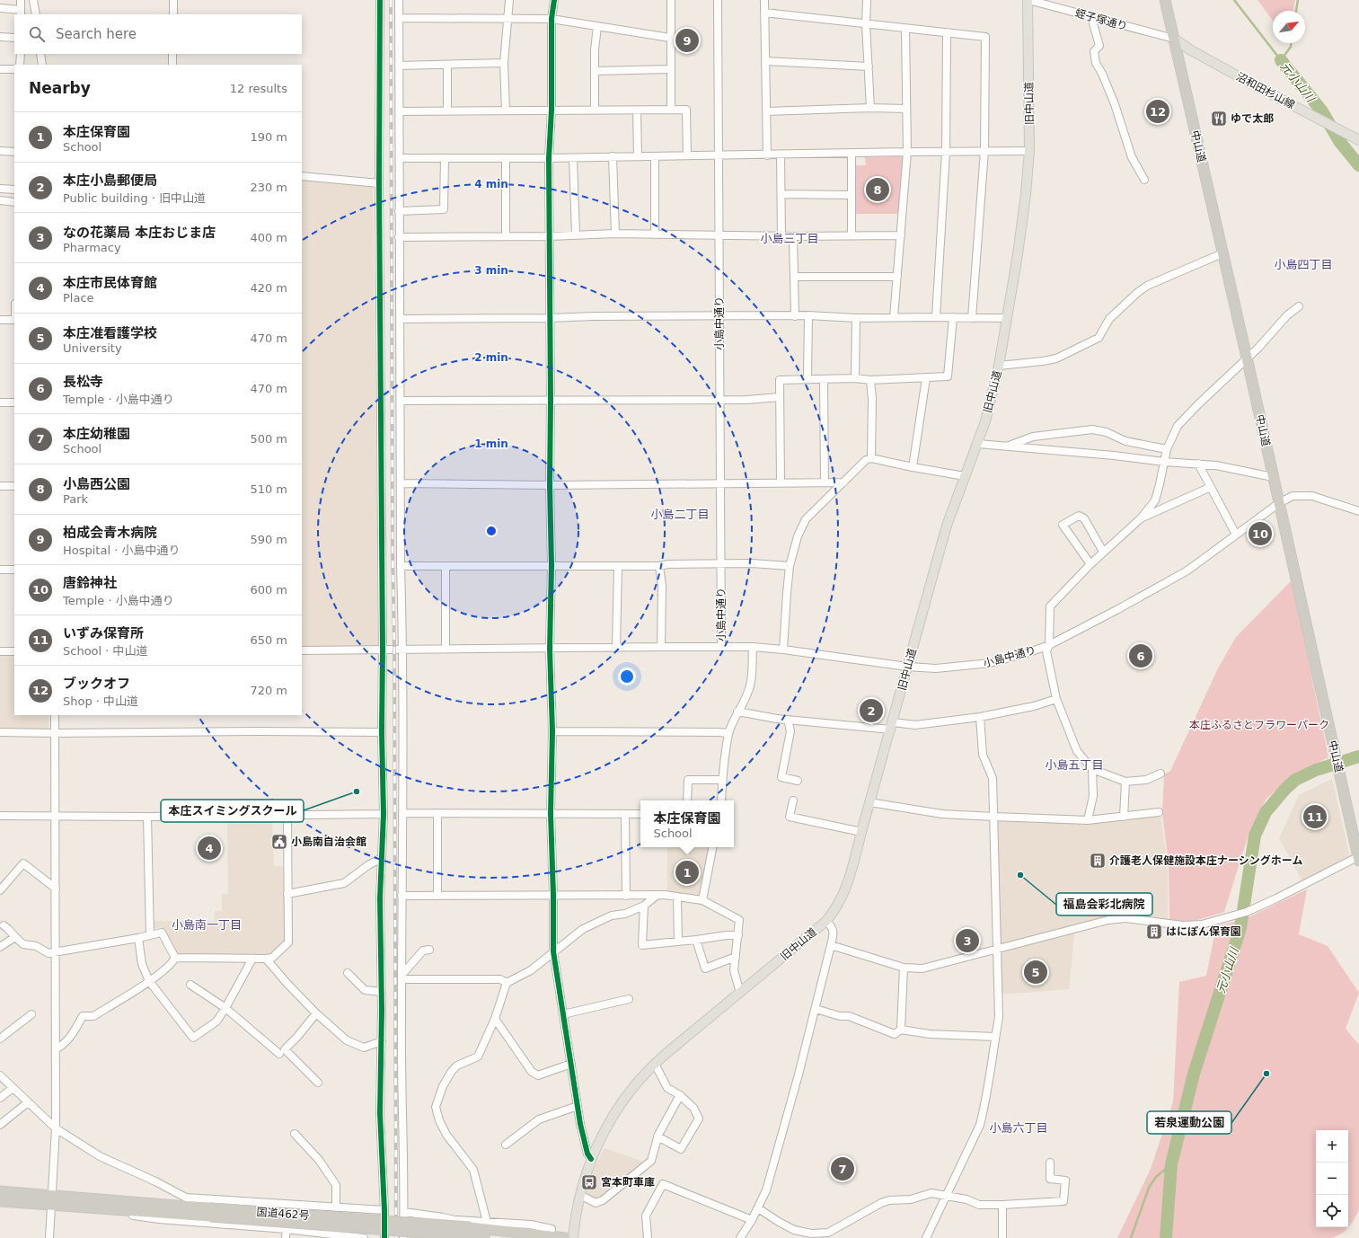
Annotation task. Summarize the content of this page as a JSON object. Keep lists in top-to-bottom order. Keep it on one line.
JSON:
{"streets":{"highway":["中山道","国道462号"],"main road":["沼和田杉山線","旧中山道"],"street":["蛭子塚通り","小島中通り"]},"crossings":[["蛭子塚通り","沼和田杉山線"],["蛭子塚通り","旧中山道"],["蛭子塚通り","中山道"],["沼和田杉山線","中山道"],["旧中山道","小島中通り"],["中山道","小島中通り"]],"districts":["小島三丁目","小島四丁目","小島二丁目","小島五丁目","小島南一丁目","小島六丁目"],"water":["元小山川"],"parks":["本庄ふるさとフラワーパーク"],"places":{"restaurant":["ゆで太郎"],"other":["本庄スイミングスクール","福島会彩北病院","若泉運動公園"],"public building":["小島南自治会館"],"building":["介護老人保健施設本庄ナーシングホーム","はにぽん保育園"],"bus stop":["宮本町車庫"]},"north":"top right","page":{"search":"Search here","pins":["9","12","8","10","6","2","11","4","1","3","5","7"],"heading":["Nearby","12 results"],"list":[{"mark":"1","name":"本庄保育園","note":"School","value":"190 m"},{"mark":"2","name":"本庄小島郵便局","note":"Public building · 旧中山道","value":"230 m"},{"mark":"3","name":"なの花薬局 本庄おじま店","note":"Pharmacy","value":"400 m"},{"mark":"4","name":"本庄市民体育館","note":"Place","value":"420 m"},{"mark":"5","name":"本庄准看護学校","note":"University","value":"470 m"},{"mark":"6","name":"長松寺","note":"Temple · 小島中通り","value":"470 m"},{"mark":"7","name":"本庄幼稚園","note":"School","value":"500 m"},{"mark":"8","name":"小島西公園","note":"Park","value":"510 m"},{"mark":"9","name":"柏成会青木病院","note":"Hospital · 小島中通り","value":"590 m"},{"mark":"10","name":"唐鈴神社","note":"Temple · 小島中通り","value":"600 m"},{"mark":"11","name":"いずみ保育所","note":"School · 中山道","value":"650 m"},{"mark":"12","name":"ブックオフ","note":"Shop · 中山道","value":"720 m"}],"popup":["本庄保育園","School"],"map_buttons":["+","−"]},"rings":["4 min","3 min","2 min","1 min"]}
